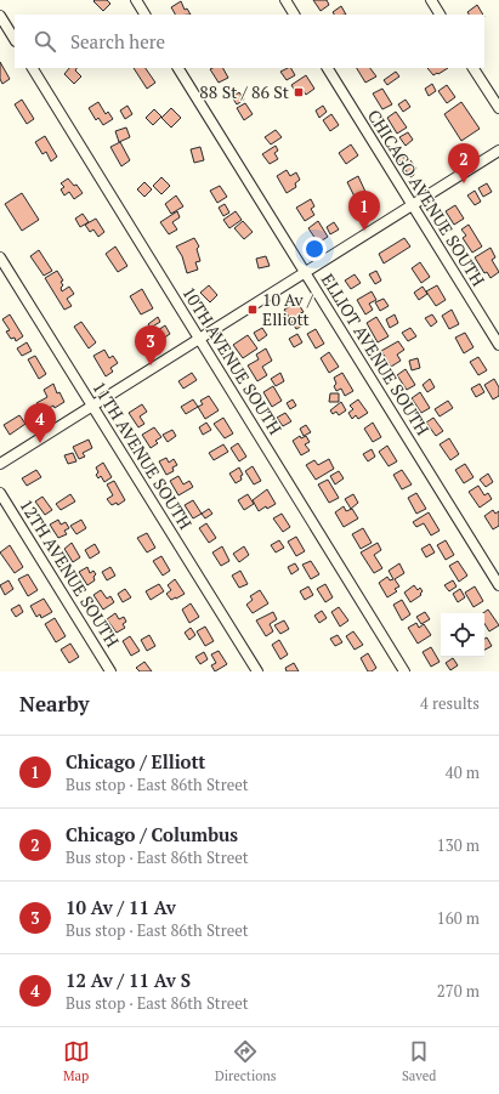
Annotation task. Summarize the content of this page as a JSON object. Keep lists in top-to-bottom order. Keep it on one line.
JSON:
{"streets":{"street":["CHICAGO AVENUE SOUTH","ELLIOT AVENUE SOUTH","10TH AVENUE SOUTH","11TH AVENUE SOUTH","12TH AVENUE SOUTH"]},"places":{"transit":["88 St / 86 St","10 Av / Elliott"]},"page":{"search":"Search here","pins":["2","1","3","4"],"heading":["Nearby","4 results"],"list":[{"mark":"1","name":"Chicago / Elliott","note":"Bus stop · East 86th Street","value":"40 m"},{"mark":"2","name":"Chicago / Columbus","note":"Bus stop · East 86th Street","value":"130 m"},{"mark":"3","name":"10 Av / 11 Av","note":"Bus stop · East 86th Street","value":"160 m"},{"mark":"4","name":"12 Av / 11 Av S","note":"Bus stop · East 86th Street","value":"270 m"}],"nav":["Map","Directions","Saved"]}}
